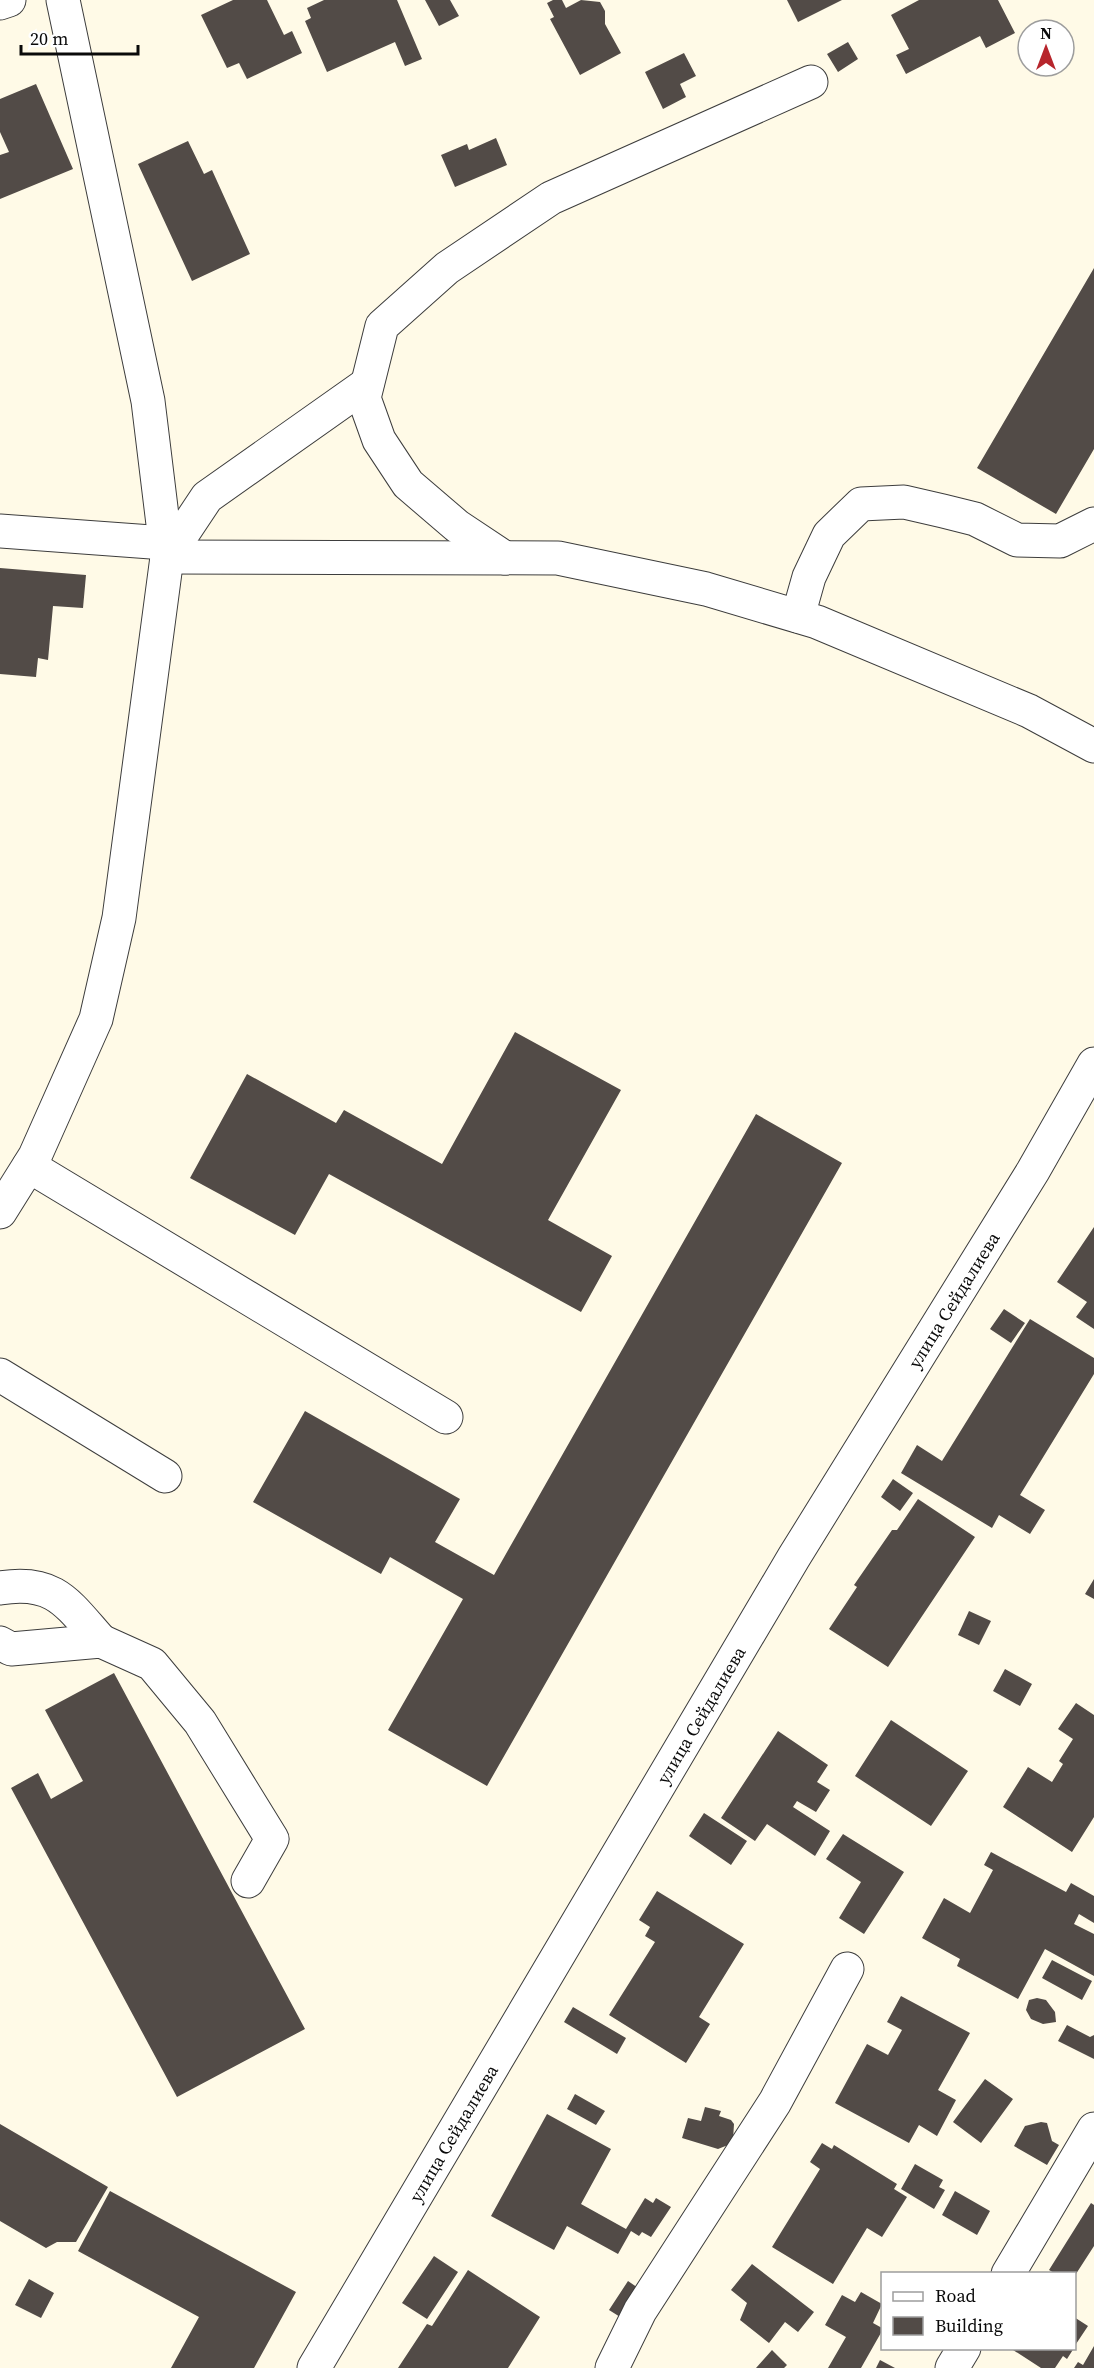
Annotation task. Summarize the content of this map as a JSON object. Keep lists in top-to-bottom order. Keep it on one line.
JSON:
{"streets":{"street":["улица Сейдалиева"]},"legend":["Road","Building"],"scale_bar":"20 m","north":"top"}
